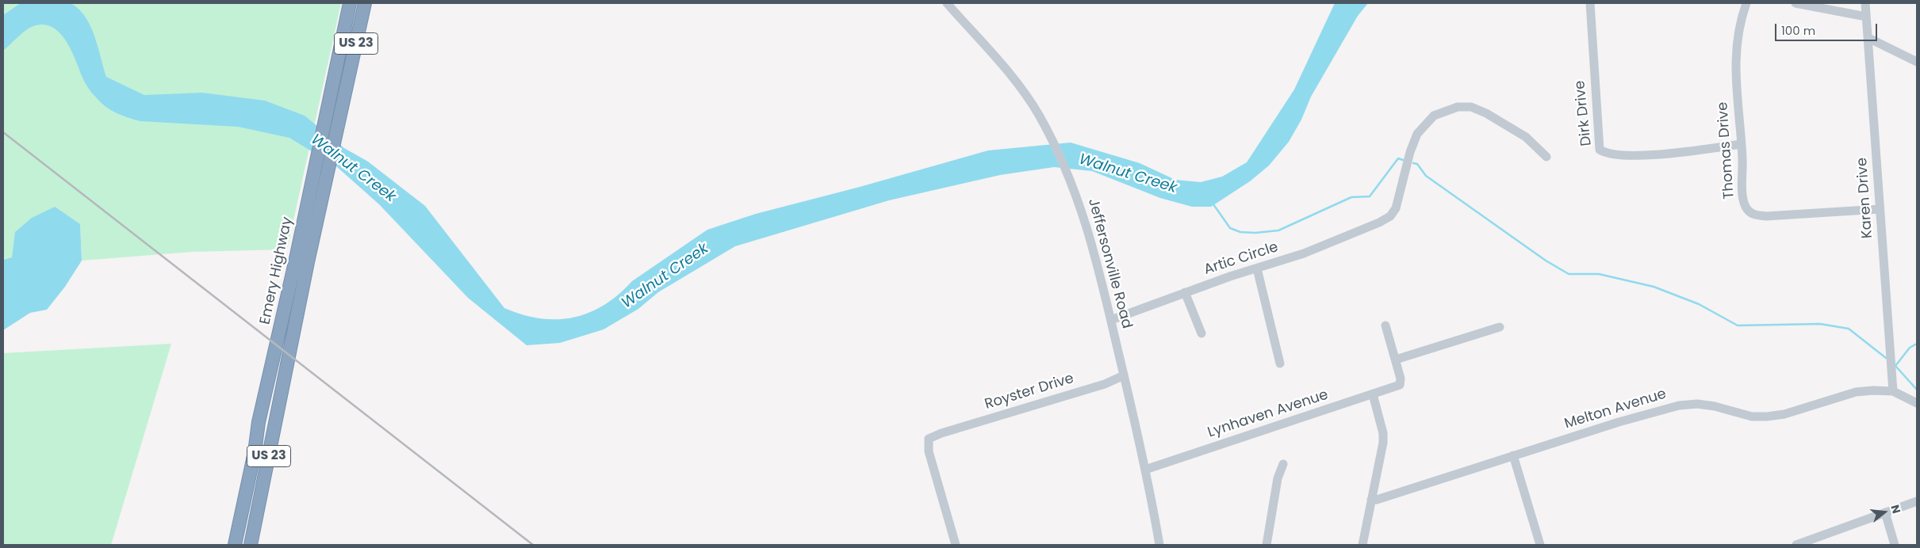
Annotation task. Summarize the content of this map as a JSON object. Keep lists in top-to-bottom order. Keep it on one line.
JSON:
{"streets":{"highway":["US 23","Emery Highway"],"street":["Dirk Drive","Thomas Drive","Karen Drive","Artic Circle","Jeffersonville Road","Royster Drive","Melton Avenue","Lynhaven Avenue"]},"crossings":[["Dirk Drive","Thomas Drive"],["Thomas Drive","Karen Drive"],["Karen Drive","Melton Avenue"],["Artic Circle","Jeffersonville Road"],["Jeffersonville Road","Royster Drive"],["Jeffersonville Road","Lynhaven Avenue"]],"water":["Walnut Creek"],"scale_bar":"100 m","north":"right"}
